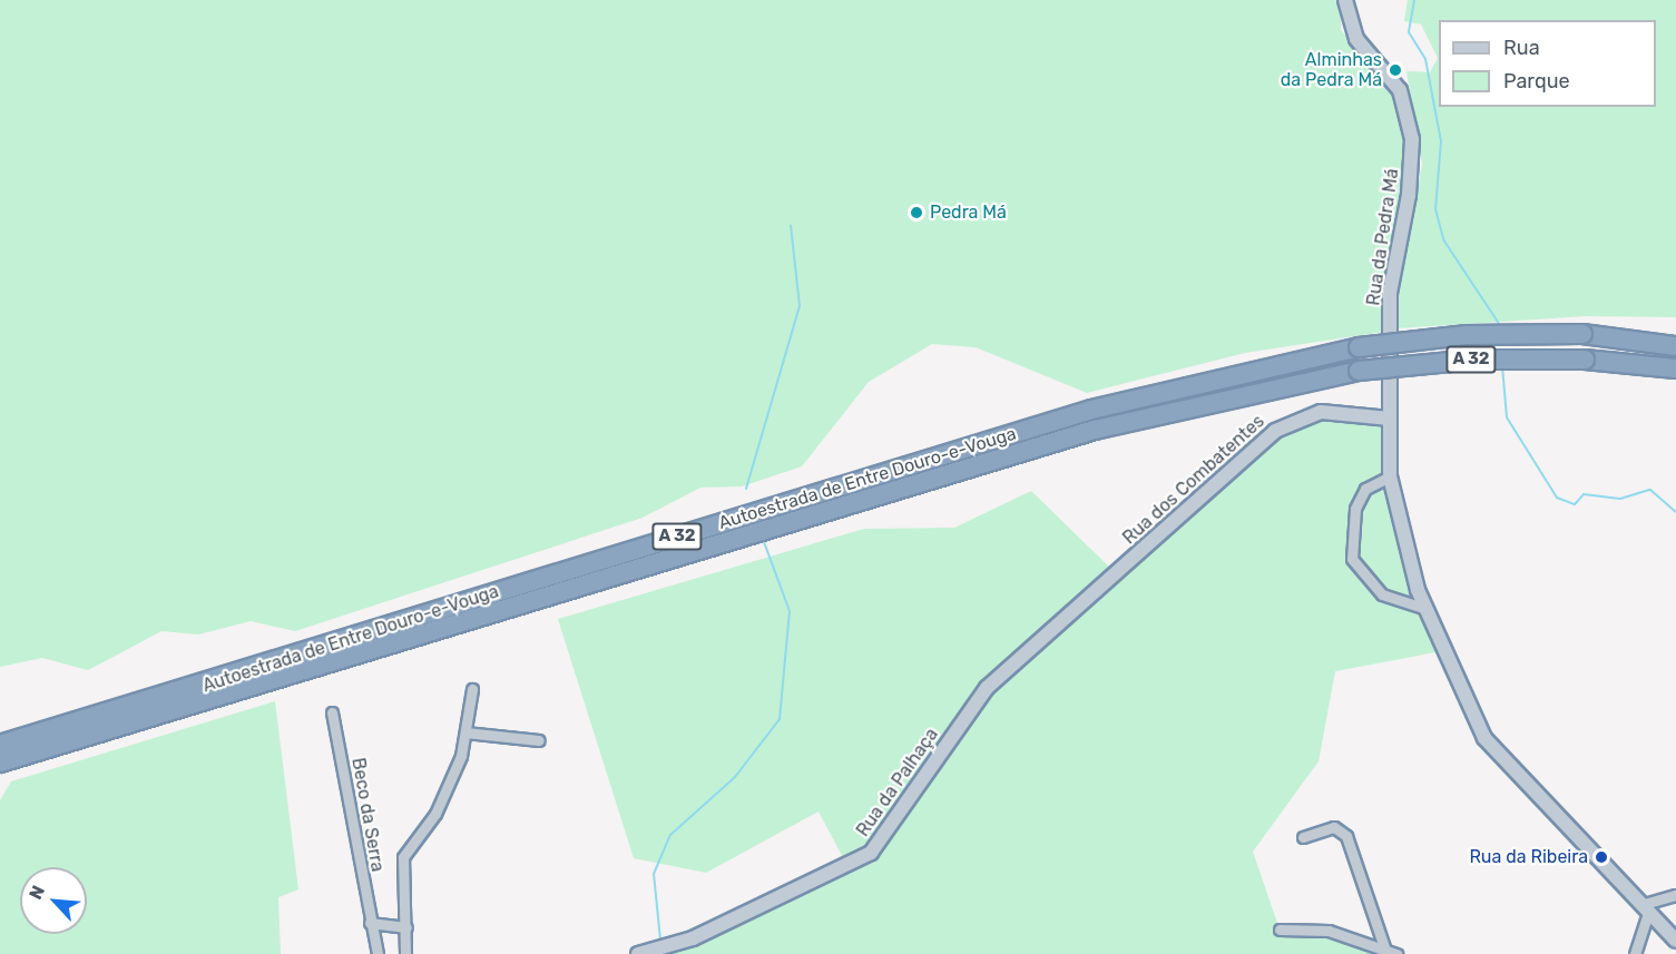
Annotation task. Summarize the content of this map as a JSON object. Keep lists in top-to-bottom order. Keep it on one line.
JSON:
{"streets":{"highway":["A 32","Autoestrada de Entre Douro-e-Vouga"],"main road":["Rua da Pedra Má","Rua dos Combatentes","Rua da Palhaça"],"street":["Beco da Serra"]},"crossings":[["Rua da Pedra Má","Rua dos Combatentes"],["Rua dos Combatentes","Rua da Palhaça"]],"places":["Alminhas da Pedra Má","Pedra Má","Rua da Ribeira"],"legend":["Rua","Parque"],"north":"top left"}
